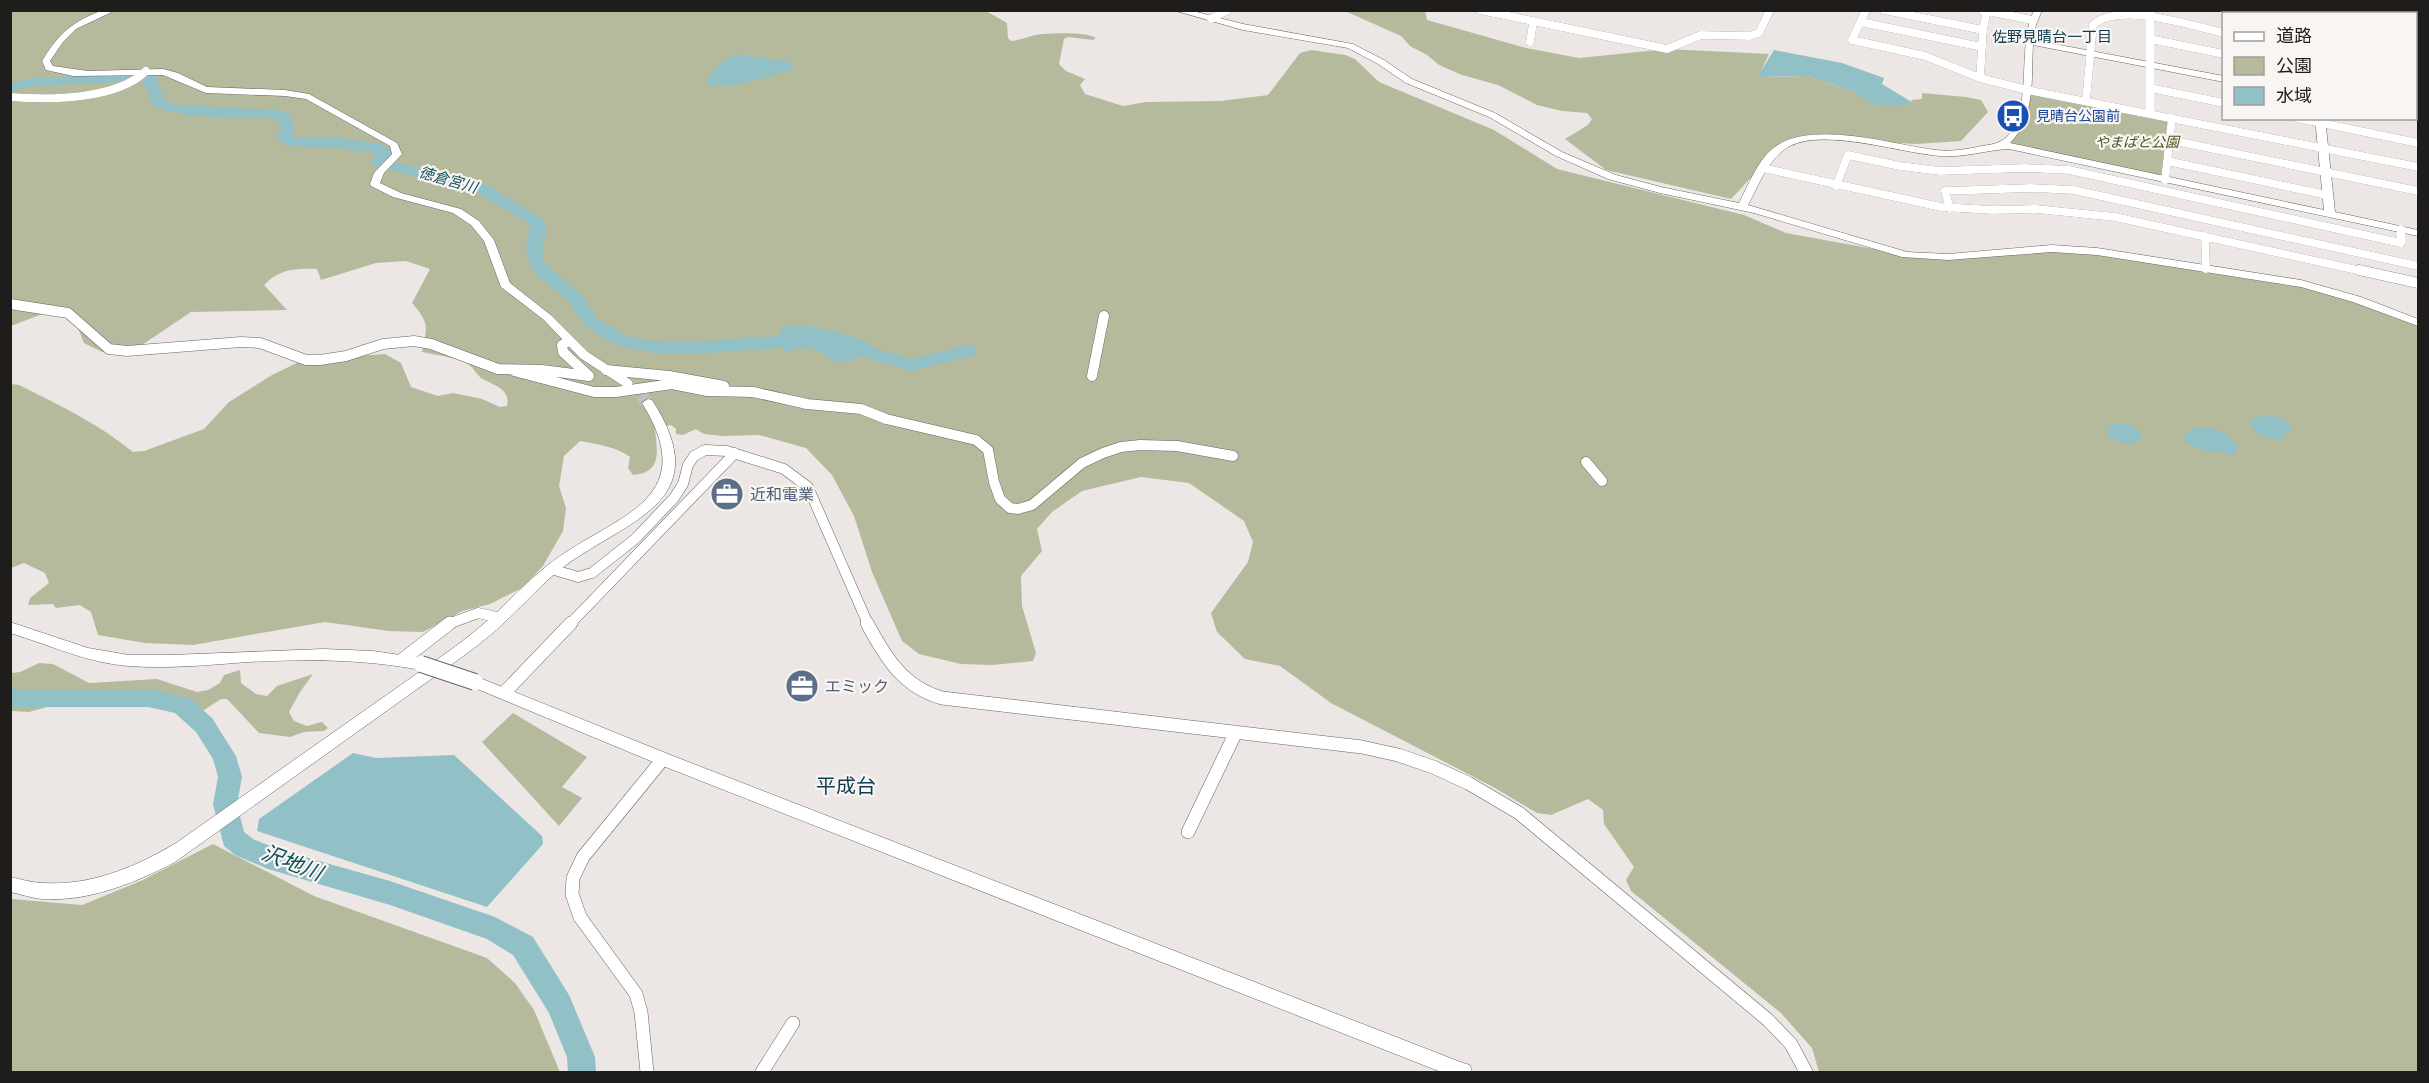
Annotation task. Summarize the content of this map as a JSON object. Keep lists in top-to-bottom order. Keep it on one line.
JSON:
{"districts":["佐野見晴台一丁目","平成台"],"water":["徳倉宮川","沢地川"],"parks":["やまばと公園"],"places":{"bus stop":["見晴台公園前"],"office":["近和電業","エミック"]},"legend":["道路","公園","水域"]}
